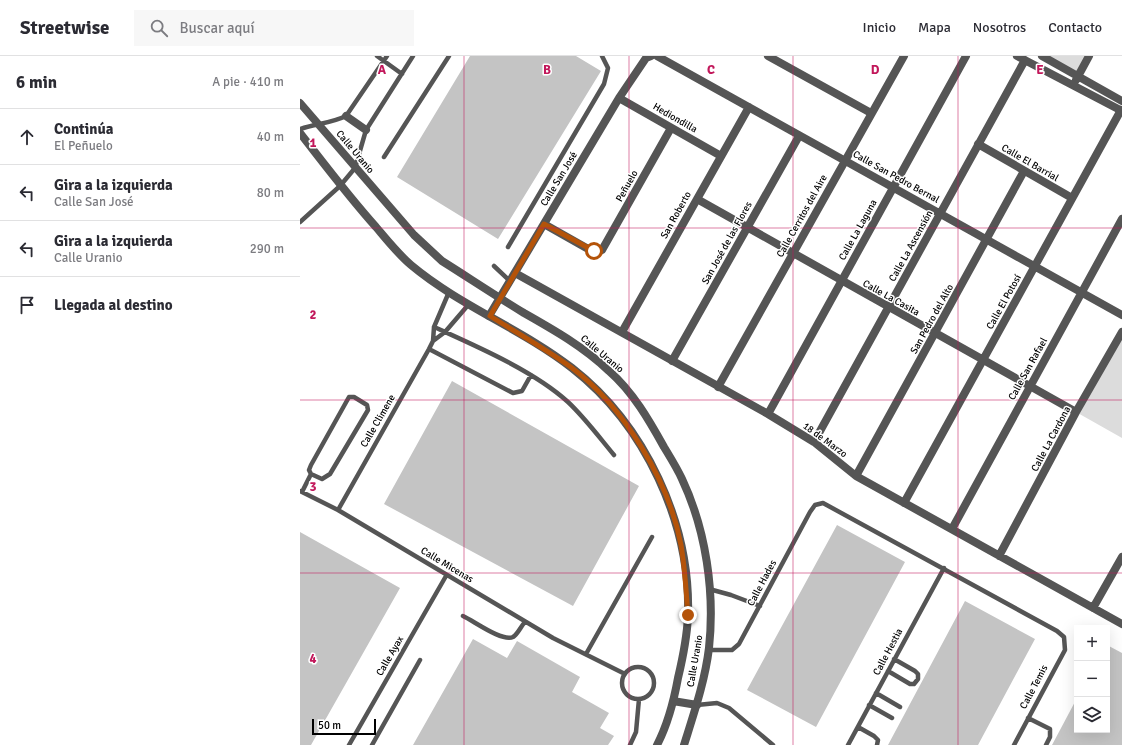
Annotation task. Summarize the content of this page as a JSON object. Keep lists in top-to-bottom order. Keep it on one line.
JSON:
{"streets":{"street":["Hediondilla","Calle Uranio","Calle El Barrial","Calle San Pedro Bernal","Calle San José","Peñuelo","San Roberto","Calle Cerritos del Aire","Calle La Laguna","San José de las Flores","Calle La Ascensión","Calle La Casita","Calle El Potosí","San Pedro del Alto","Calle San Rafael","Calle La Cardona","18 de Marzo"],"lane":["Calle Climene","Calle Micenas","Calle Hades","Calle Hestia","Calle Ayax","Calle Temis"]},"crossings":[["Hediondilla","Calle San José"],["Hediondilla","Peñuelo"],["Hediondilla","San Roberto"],["Calle Uranio","Calle San José"],["Calle Uranio","Calle Climene"],["Calle Uranio","Calle Hades"],["Calle El Barrial","Calle La Ascensión"],["Calle El Barrial","Calle El Potosí"],["Calle El Barrial","San Pedro del Alto"],["Calle San Pedro Bernal","San Roberto"],["Calle San Pedro Bernal","Calle Cerritos del Aire"],["Calle San Pedro Bernal","Calle La Laguna"],["Calle San Pedro Bernal","San José de las Flores"],["Calle San Pedro Bernal","Calle La Ascensión"],["Calle San Pedro Bernal","Calle El Potosí"],["Calle San Pedro Bernal","San Pedro del Alto"],["Calle San Pedro Bernal","Calle San Rafael"],["Calle San José","Peñuelo"],["Calle San José","18 de Marzo"],["San Roberto","Calle La Casita"],["San Roberto","18 de Marzo"],["Calle Cerritos del Aire","Calle La Casita"],["Calle Cerritos del Aire","18 de Marzo"],["Calle La Laguna","Calle La Casita"],["Calle La Laguna","18 de Marzo"],["San José de las Flores","Calle La Casita"],["San José de las Flores","18 de Marzo"],["Calle La Ascensión","Calle La Casita"],["Calle La Ascensión","18 de Marzo"],["Calle La Casita","Calle El Potosí"],["Calle La Casita","San Pedro del Alto"],["Calle La Casita","Calle San Rafael"],["Calle La Casita","Calle La Cardona"],["Calle El Potosí","18 de Marzo"],["San Pedro del Alto","18 de Marzo"],["Calle San Rafael","18 de Marzo"],["Calle Climene","Calle Micenas"],["Calle La Cardona","18 de Marzo"],["Calle Micenas","Calle Ayax"],["Calle Hades","Calle Hestia"],["Calle Hades","Calle Temis"],["Calle Hestia","Calle Temis"]],"scale_bar":"50 m","page":{"header":"Streetwise","search":"Buscar aquí","nav":["Inicio","Mapa","Nosotros","Contacto"],"heading":["6 min","A pie · 410 m"],"list":[["Continúa","El Peñuelo","40 m"],["Gira a la izquierda","Calle San José","80 m"],["Gira a la izquierda","Calle Uranio","290 m"],"Llegada al destino"],"map_buttons":["+","−"],"scale":"50 m"},"grid":{"columns":["A","B","C","D","E"],"rows":["1","2","3","4"]}}
